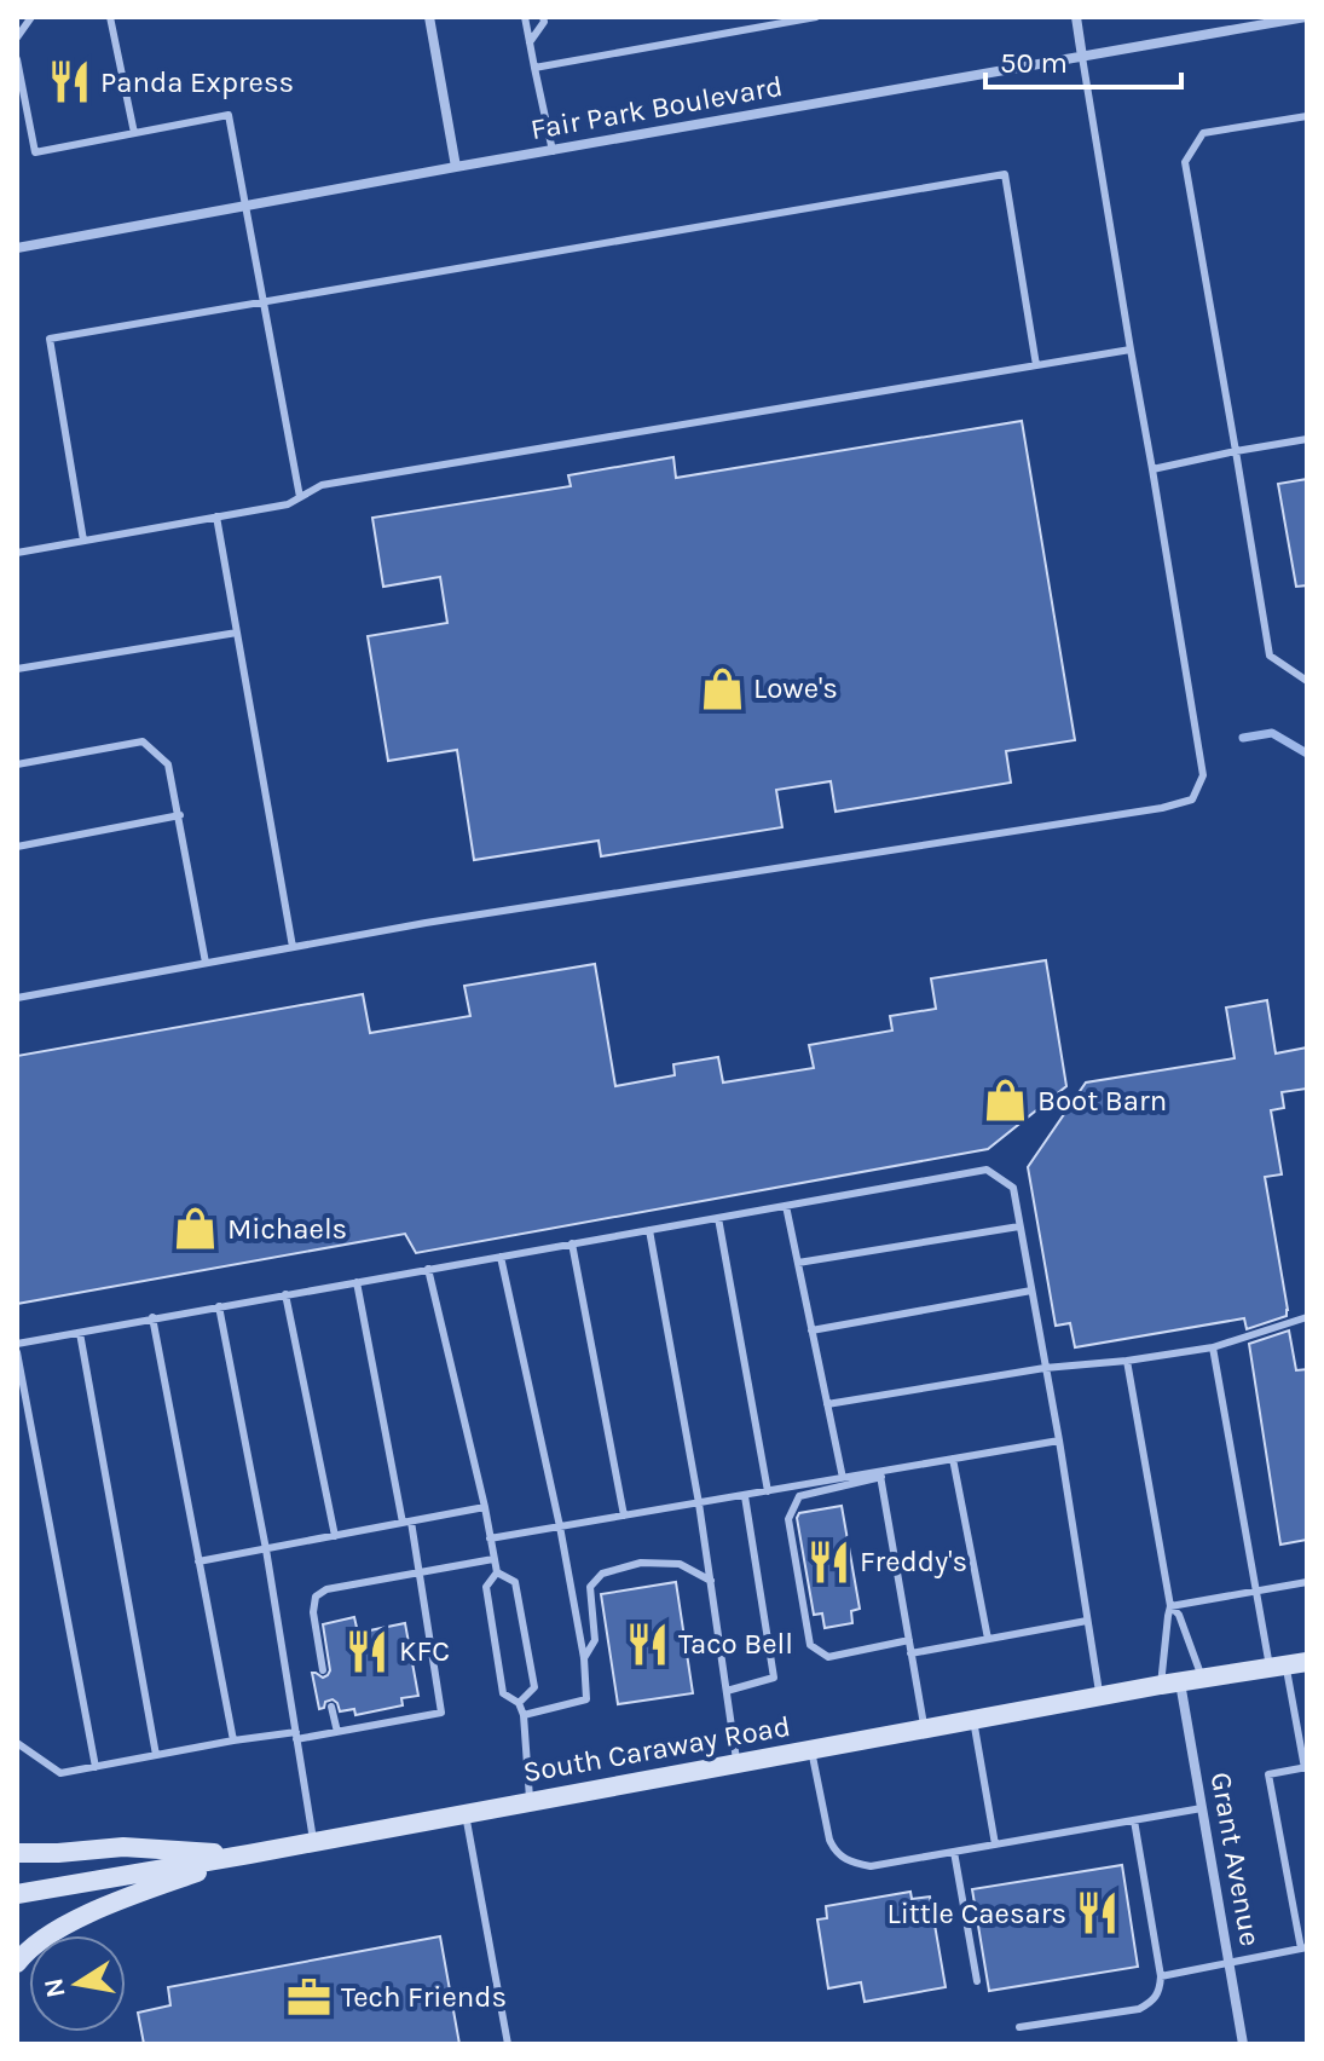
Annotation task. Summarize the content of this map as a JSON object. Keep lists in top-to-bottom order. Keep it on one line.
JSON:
{"streets":{"main road":["South Caraway Road"],"street":["Fair Park Boulevard","Grant Avenue"]},"crossings":[["South Caraway Road","Grant Avenue"]],"places":{"restaurant":["Panda Express","Freddy's","Taco Bell","KFC","Little Caesars"],"shop":["Lowe's","Boot Barn","Michaels"],"office":["Tech Friends"]},"scale_bar":"50 m","north":"left"}
